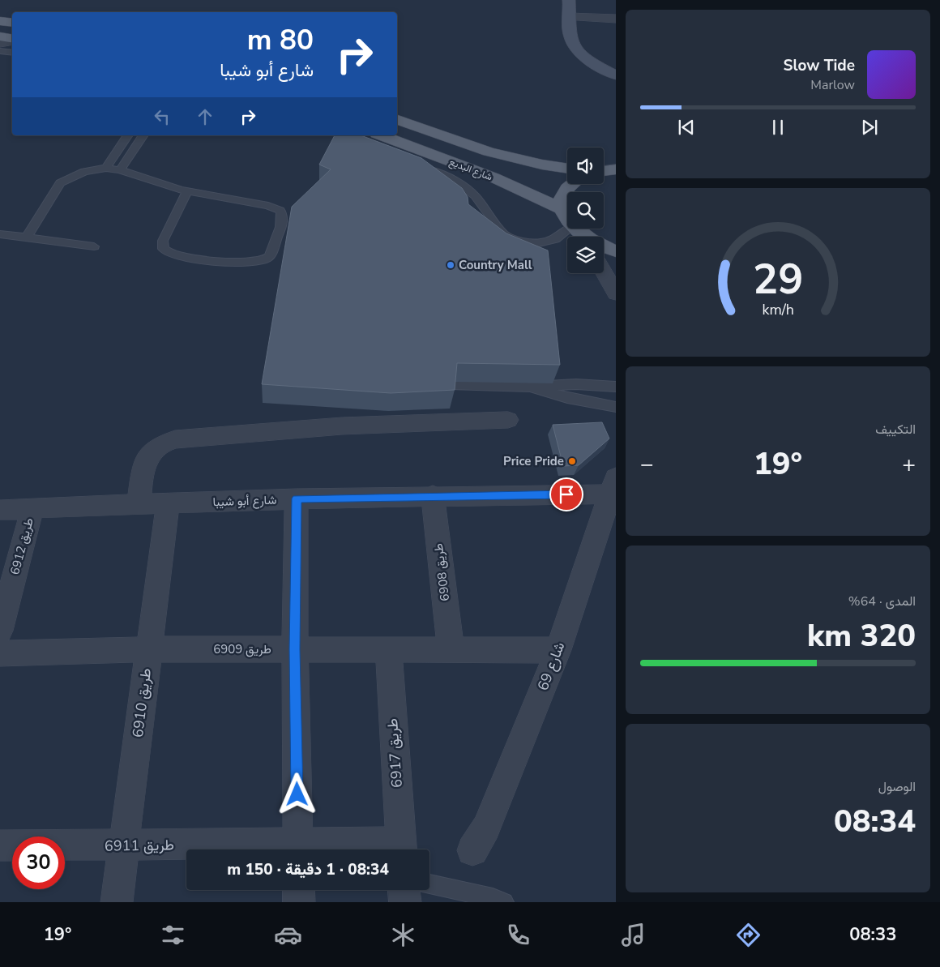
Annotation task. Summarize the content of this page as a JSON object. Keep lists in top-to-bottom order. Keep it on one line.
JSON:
{"streets":{"main road":["شارع البديع"],"street":["شارع أبو شيبا","طريق 6912","طريق 6908","طريق 6909","شارع 69","طريق 6910","طريق 6917","طريق 6911"]},"crossings":[["شارع أبو شيبا","طريق 6912"],["شارع أبو شيبا","طريق 6908"],["شارع أبو شيبا","شارع 69"],["شارع أبو شيبا","طريق 6910"],["طريق 6908","طريق 6909"],["طريق 6909","شارع 69"],["طريق 6909","طريق 6910"],["طريق 6909","طريق 6917"],["طريق 6910","طريق 6911"]],"places":["Country Mall","Price Pride"],"page":{"turn":["80 m","شارع أبو شيبا"],"song":["Slow Tide","Marlow"],"tile":["التكييف",["المدى · 64%","320 km"],["الوصول","08:34"]],"heat":["−","19°","+"],"limit":"30","trip":"08:34 · 1 دقيقة · 150 m","tabs":["08:33","19°"],"gauge":["29","km/h"]}}
